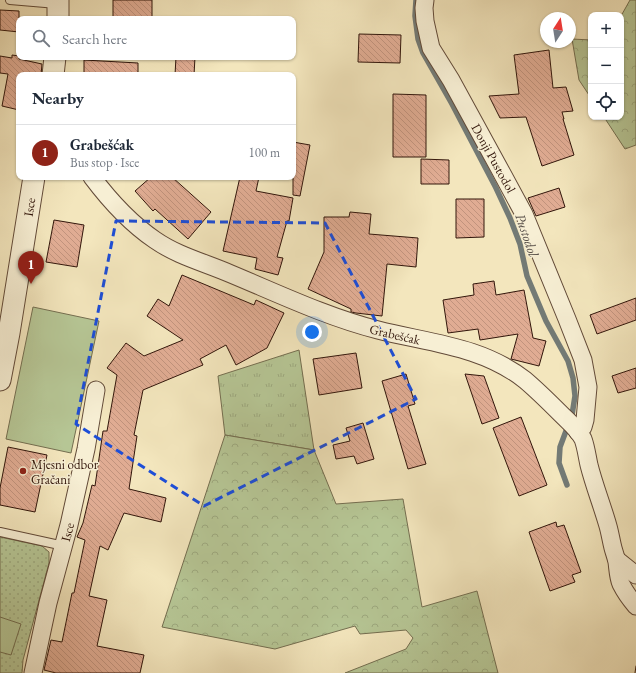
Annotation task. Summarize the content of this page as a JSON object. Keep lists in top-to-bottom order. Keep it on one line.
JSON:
{"streets":{"street":["Donji Pustodol","Isce","Grabešćak"]},"crossings":[["Donji Pustodol","Grabešćak"]],"water":["Pustodol"],"places":["Mjesni odbor Gračani"],"north":"top","page":{"map_buttons":["+","−"],"search":"Search here","heading":"Nearby","list":[{"mark":"1","name":"Grabešćak","note":"Bus stop · Isce","value":"100 m"}],"pins":"1"}}
